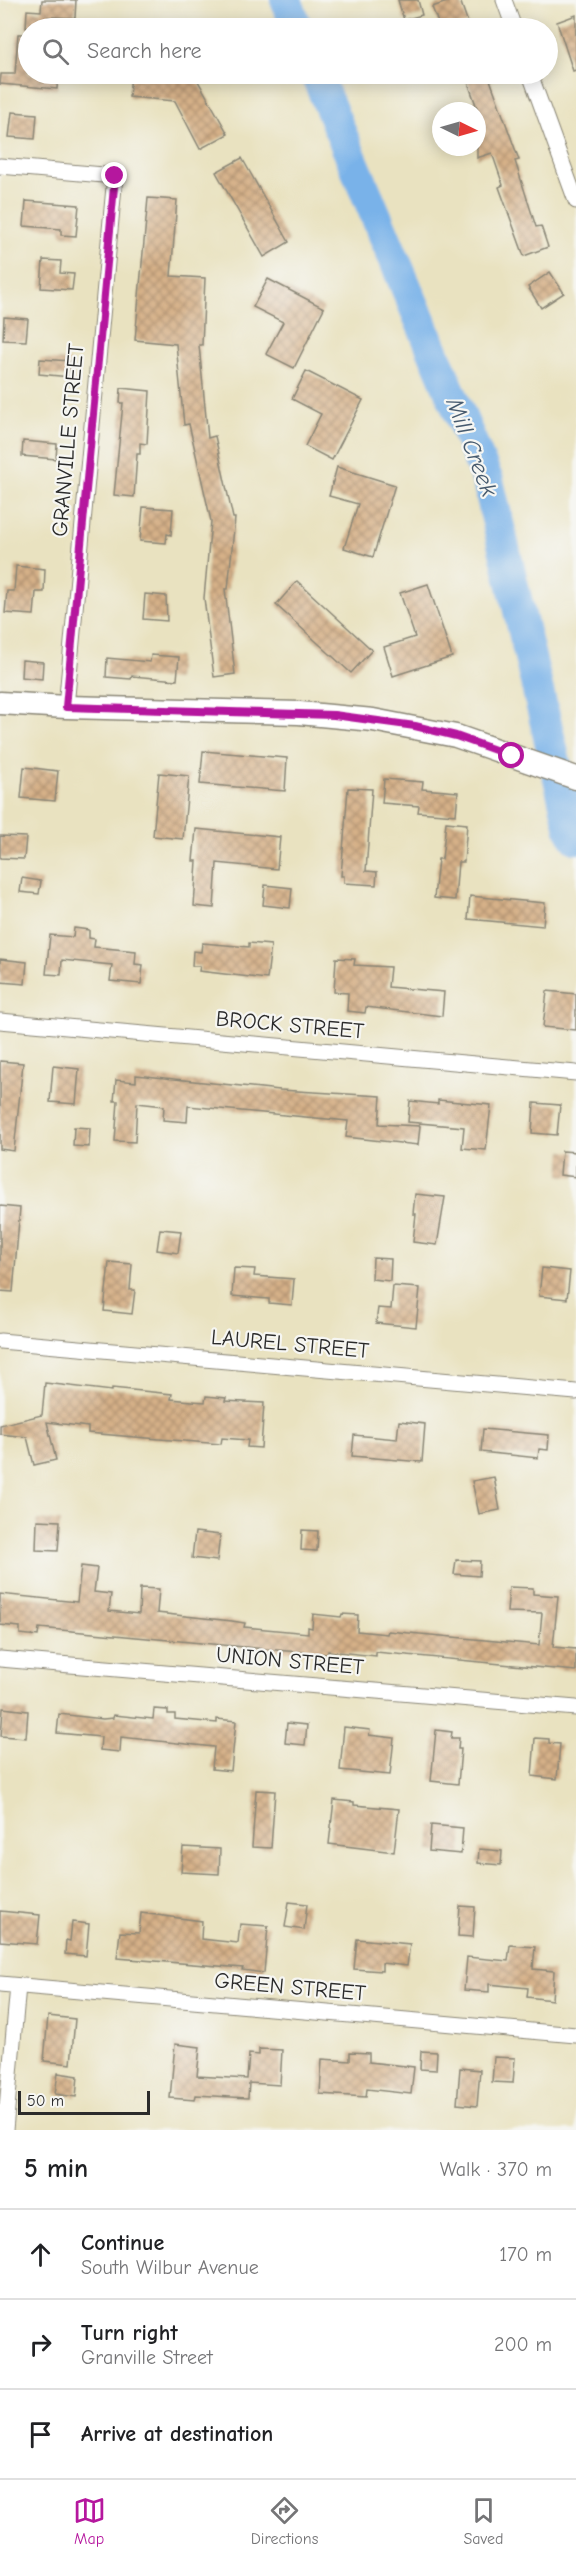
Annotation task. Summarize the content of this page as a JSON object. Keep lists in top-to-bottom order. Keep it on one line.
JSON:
{"streets":{"street":["GRANVILLE STREET","BROCK STREET","LAUREL STREET","UNION STREET","GREEN STREET"]},"water":["Mill Creek"],"scale_bar":"50 m","north":"right","page":{"search":"Search here","scale":"50 m","heading":["5 min","Walk · 370 m"],"list":[["Continue","South Wilbur Avenue","170 m"],["Turn right","Granville Street","200 m"],"Arrive at destination"],"nav":["Map","Directions","Saved"]}}
